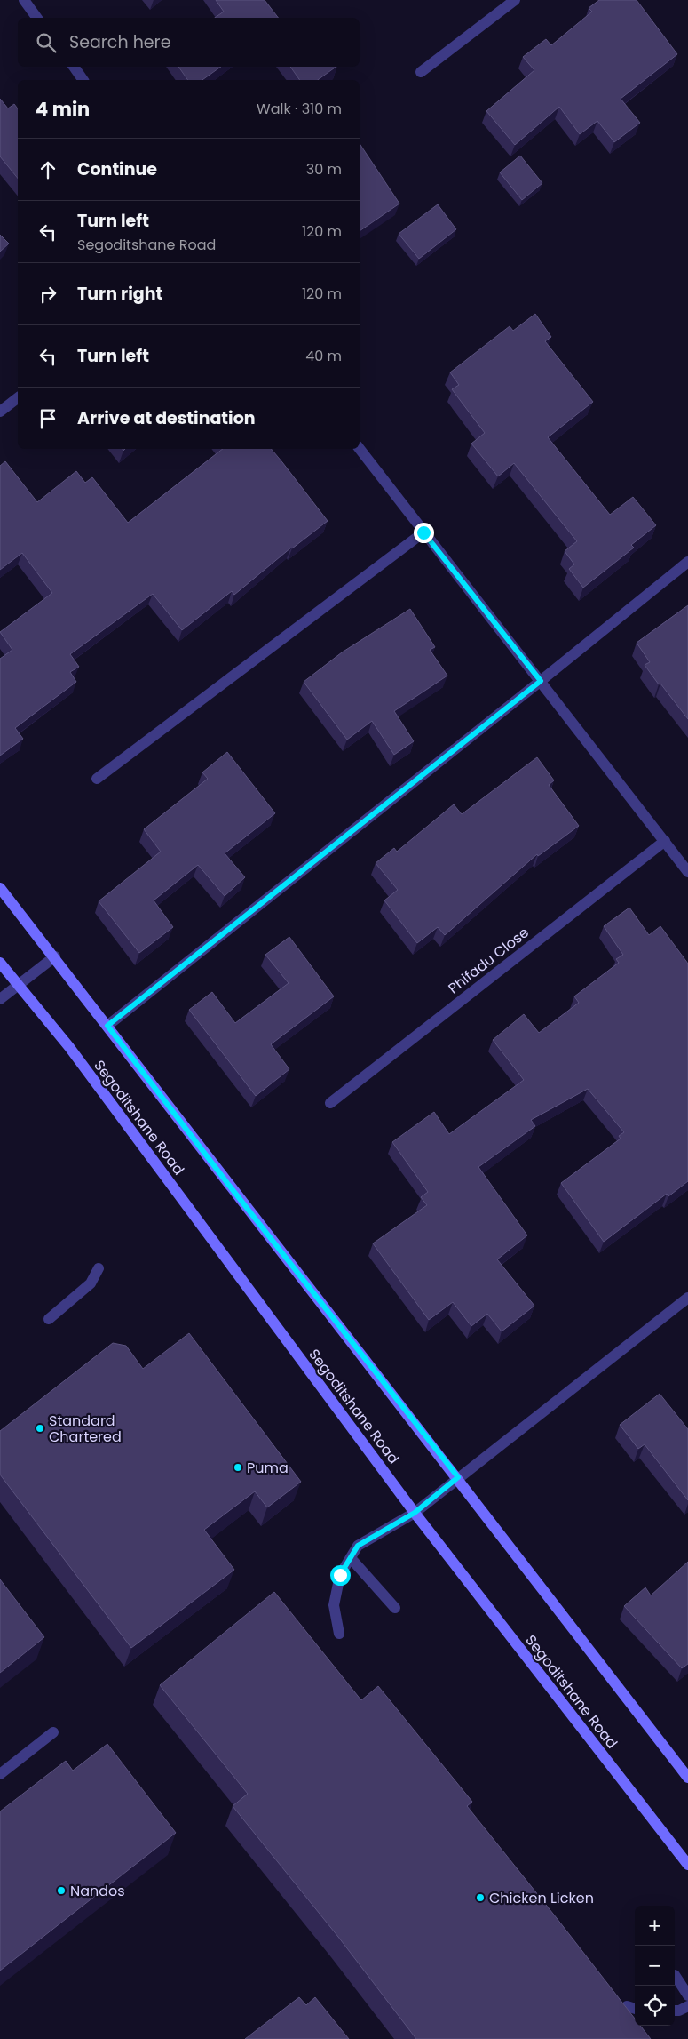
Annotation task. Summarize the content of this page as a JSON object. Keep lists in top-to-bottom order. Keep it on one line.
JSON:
{"streets":{"main road":["Segoditshane Road"],"street":["Phifadu Close"]},"places":["Standard Chartered","Puma","Nandos","Chicken Licken"],"page":{"search":"Search here","heading":["4 min","Walk · 310 m"],"list":[["Continue","30 m"],["Turn left","Segoditshane Road","120 m"],["Turn right","120 m"],["Turn left","40 m"],"Arrive at destination"],"map_buttons":["+","−"]}}
